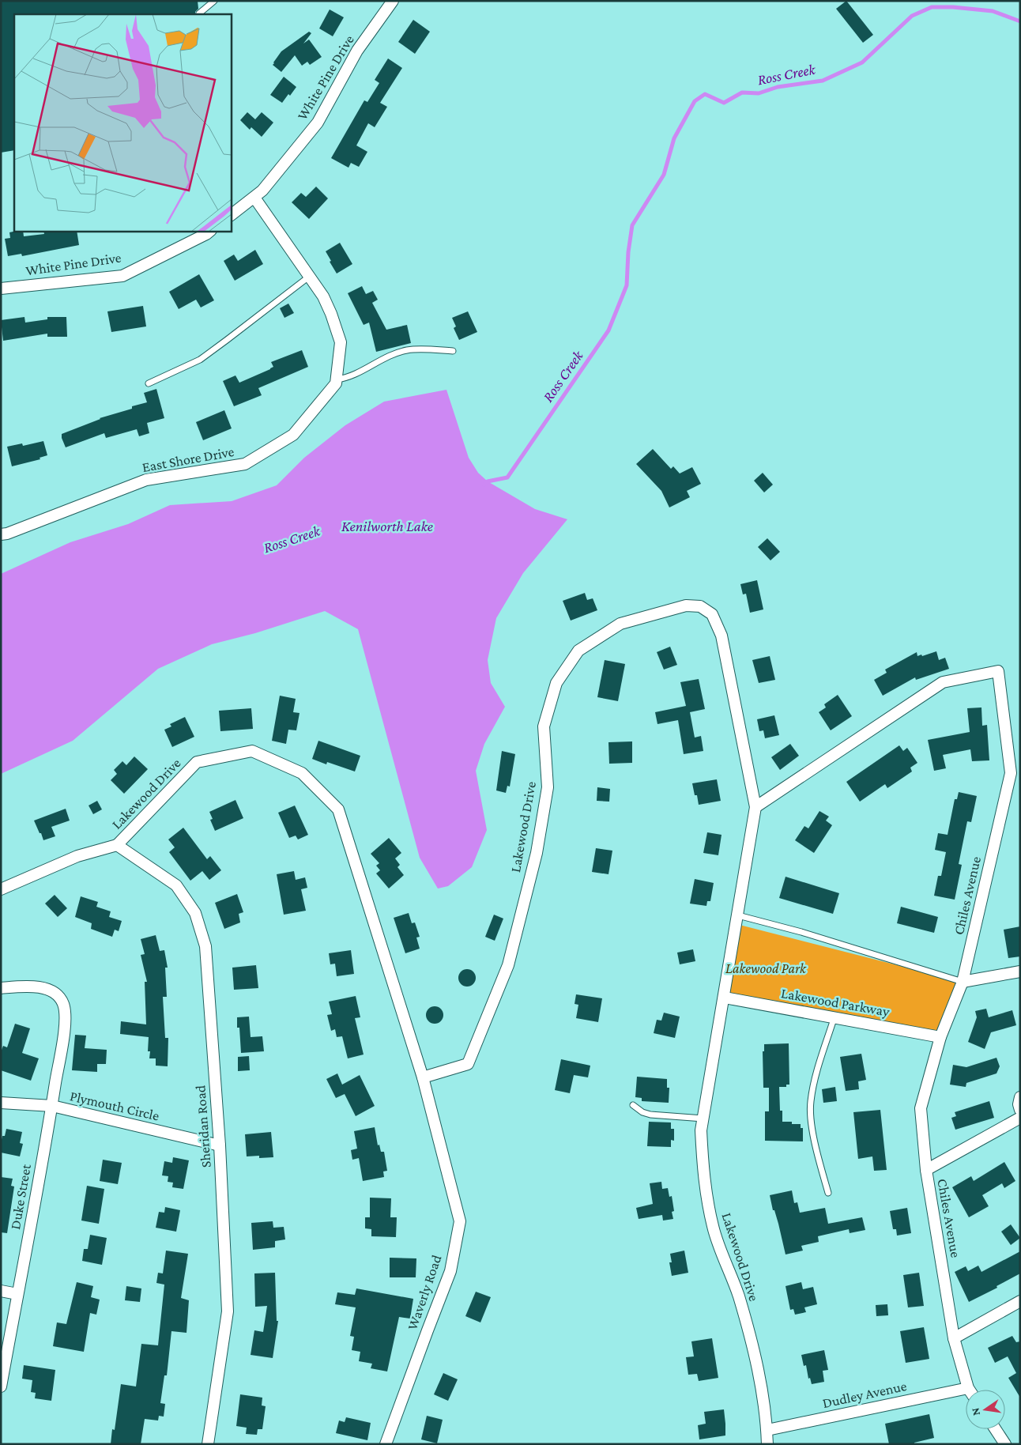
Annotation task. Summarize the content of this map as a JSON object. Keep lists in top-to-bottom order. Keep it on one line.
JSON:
{"streets":{"street":["White Pine Drive","East Shore Drive","Lakewood Drive","Chiles Avenue","Lakewood Parkway","Plymouth Circle","Sheridan Road","Duke Street","Waverly Road","Dudley Avenue"]},"crossings":[["White Pine Drive","East Shore Drive"],["Lakewood Drive","Chiles Avenue"],["Lakewood Drive","Lakewood Parkway"],["Lakewood Drive","Sheridan Road"],["Lakewood Drive","Waverly Road"],["Lakewood Drive","Dudley Avenue"],["Chiles Avenue","Lakewood Parkway"],["Plymouth Circle","Sheridan Road"],["Plymouth Circle","Duke Street"]],"water":["Ross Creek","Kenilworth Lake"],"parks":["Lakewood Park"],"north":"left"}
